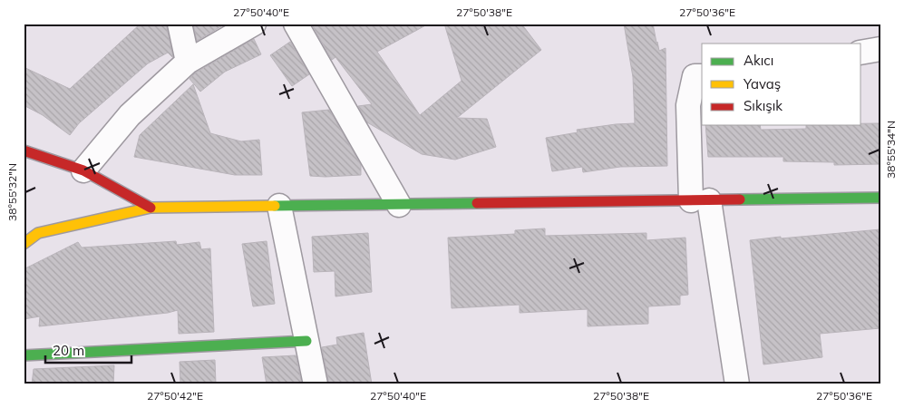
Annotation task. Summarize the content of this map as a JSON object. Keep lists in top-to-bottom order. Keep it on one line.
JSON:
{"legend":["Akıcı","Yavaş","Sıkışık"],"scale_bar":"20 m","coordinates":["27°50'40\"E","27°50'38\"E","27°50'36\"E","38°55'34\"N","38°55'32\"N","27°50'42\"E"]}
